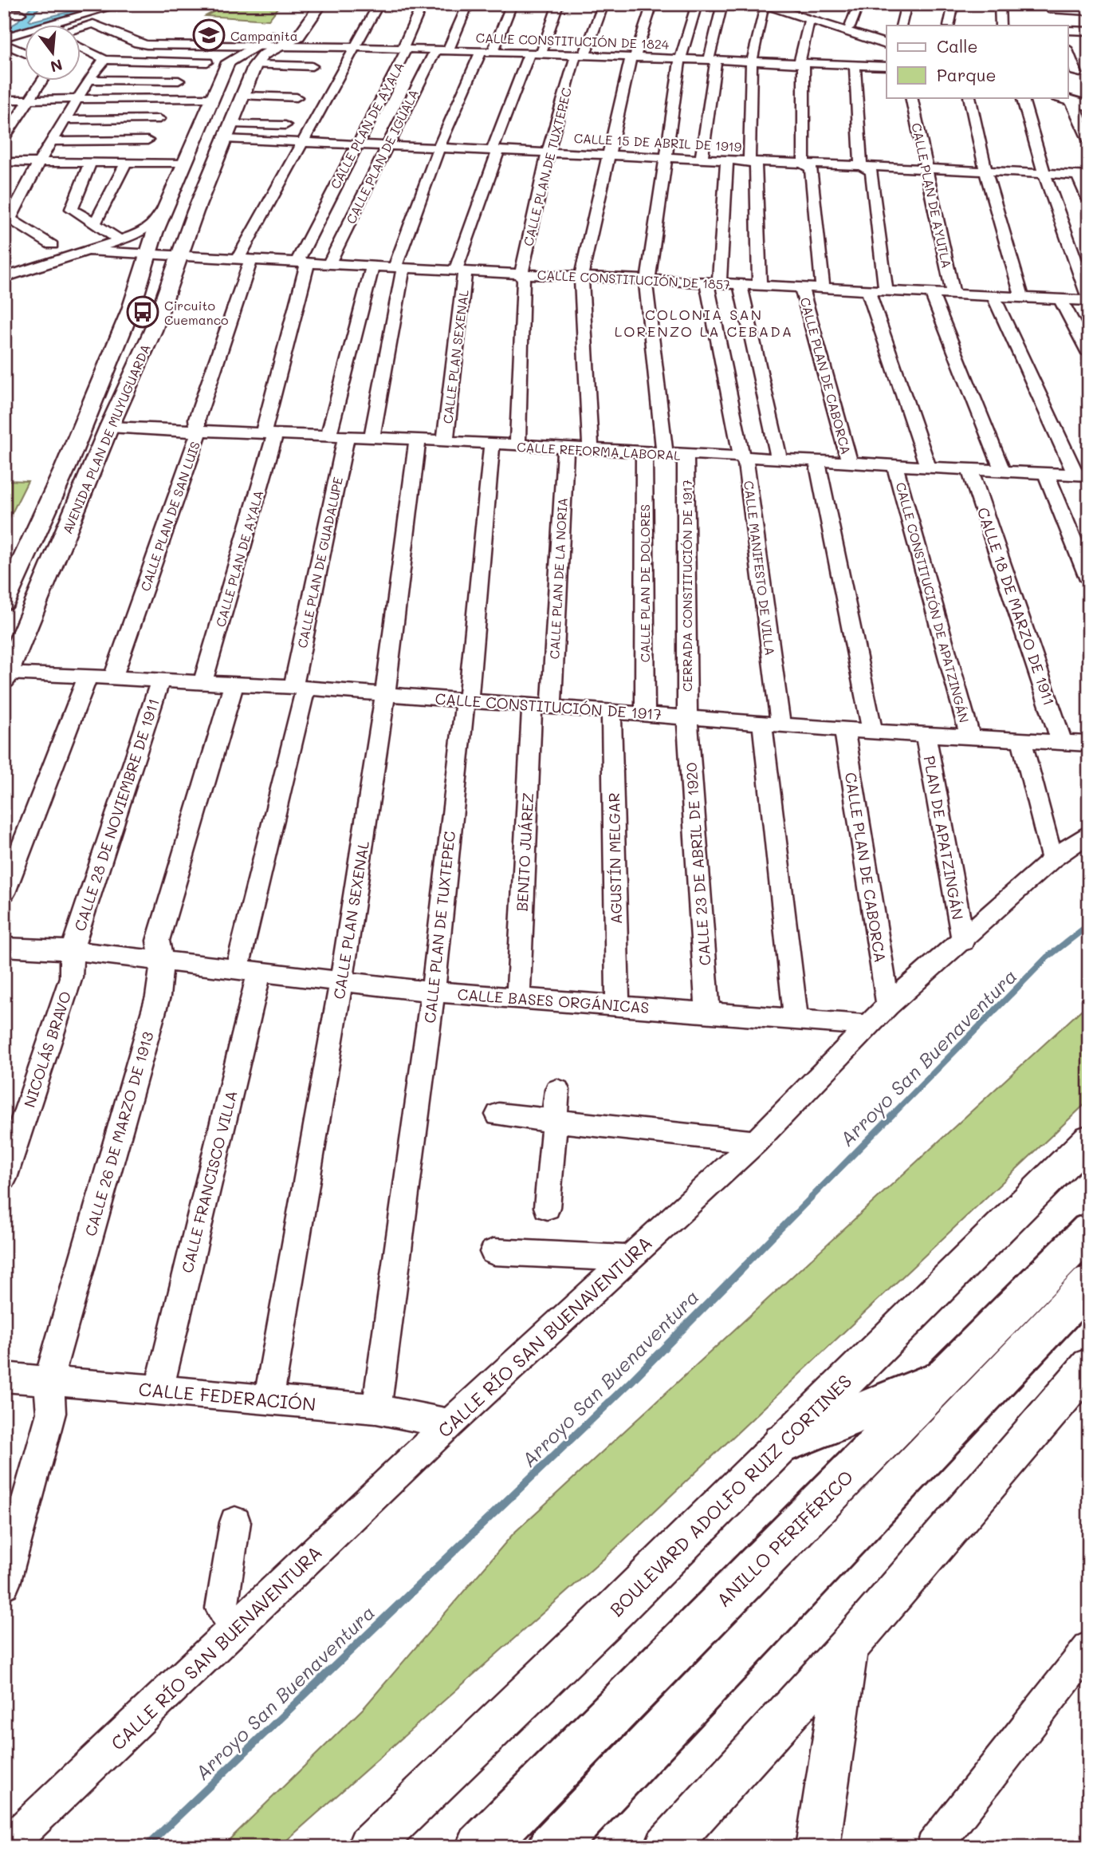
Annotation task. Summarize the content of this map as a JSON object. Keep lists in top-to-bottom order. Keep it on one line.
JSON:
{"streets":{"highway":["ANILLO PERIFÉRICO"],"main road":["AVENIDA PLAN DE MUYUGUARDA","BOULEVARD ADOLFO RUIZ CORTINES"],"street":["CALLE CONSTITUCIÓN DE 1824","CALLE PLAN DE AYALA","CALLE 15 DE ABRIL DE 1919","CALLE PLAN DE IGUALA","CALLE PLAN DE TUXTEPEC","CALLE PLAN DE AYUTLA","CALLE CONSTITUCIÓN DE 1857","CALLE PLAN SEXENAL","CALLE PLAN DE CABORCA","CALLE REFORMA LABORAL","CALLE PLAN DE SAN LUIS","CALLE PLAN DE GUADALUPE","CALLE MANIFESTO DE VILLA","CALLE PLAN DE LA NORIA","CALLE PLAN DE DOLORES","CERRADA CONSTITUCIÓN DE 1917","CALLE CONSTITUCIÓN DE APATZINGÁN","CALLE 18 DE MARZO DE 1911","CALLE CONSTITUCIÓN DE 1917","CALLE 28 DE NOVIEMBRE DE 1911","PLAN DE APATZINGÁN","BENITO JUÁREZ","AGUSTÍN MELGAR","CALLE 23 DE ABRIL DE 1920","CALLE BASES ORGÁNICAS","NICOLÁS BRAVO","CALLE 26 DE MARZO DE 1913","CALLE FRANCISCO VILLA","CALLE RÍO SAN BUENAVENTURA","CALLE FEDERACIÓN"]},"crossings":[["CALLE CONSTITUCIÓN DE 1824","CALLE PLAN DE AYALA"],["CALLE CONSTITUCIÓN DE 1824","CALLE PLAN DE IGUALA"],["CALLE CONSTITUCIÓN DE 1824","CALLE PLAN DE TUXTEPEC"],["CALLE CONSTITUCIÓN DE 1824","CALLE PLAN SEXENAL"],["CALLE CONSTITUCIÓN DE 1824","CALLE PLAN DE CABORCA"],["CALLE CONSTITUCIÓN DE 1824","AVENIDA PLAN DE MUYUGUARDA"],["CALLE CONSTITUCIÓN DE 1824","CALLE PLAN DE SAN LUIS"],["CALLE PLAN DE AYALA","CALLE 15 DE ABRIL DE 1919"],["CALLE PLAN DE AYALA","CALLE CONSTITUCIÓN DE 1857"],["CALLE PLAN DE AYALA","CALLE REFORMA LABORAL"],["CALLE PLAN DE AYALA","CALLE CONSTITUCIÓN DE 1917"],["CALLE 15 DE ABRIL DE 1919","CALLE PLAN DE IGUALA"],["CALLE 15 DE ABRIL DE 1919","CALLE PLAN DE TUXTEPEC"],["CALLE 15 DE ABRIL DE 1919","CALLE PLAN DE AYUTLA"],["CALLE 15 DE ABRIL DE 1919","CALLE PLAN SEXENAL"],["CALLE 15 DE ABRIL DE 1919","CALLE PLAN DE CABORCA"],["CALLE 15 DE ABRIL DE 1919","AVENIDA PLAN DE MUYUGUARDA"],["CALLE 15 DE ABRIL DE 1919","CALLE PLAN DE SAN LUIS"],["CALLE 15 DE ABRIL DE 1919","CALLE MANIFESTO DE VILLA"],["CALLE PLAN DE IGUALA","CALLE CONSTITUCIÓN DE 1857"],["CALLE PLAN DE TUXTEPEC","CALLE CONSTITUCIÓN DE 1857"],["CALLE PLAN DE TUXTEPEC","CALLE REFORMA LABORAL"],["CALLE PLAN DE TUXTEPEC","CALLE CONSTITUCIÓN DE 1917"],["CALLE PLAN DE TUXTEPEC","CALLE BASES ORGÁNICAS"],["CALLE PLAN DE TUXTEPEC","CALLE FEDERACIÓN"],["CALLE PLAN DE AYUTLA","CALLE CONSTITUCIÓN DE 1857"],["CALLE CONSTITUCIÓN DE 1857","CALLE PLAN SEXENAL"],["CALLE CONSTITUCIÓN DE 1857","CALLE PLAN DE CABORCA"],["CALLE CONSTITUCIÓN DE 1857","AVENIDA PLAN DE MUYUGUARDA"],["CALLE CONSTITUCIÓN DE 1857","CALLE PLAN DE SAN LUIS"],["CALLE CONSTITUCIÓN DE 1857","CALLE PLAN DE GUADALUPE"],["CALLE CONSTITUCIÓN DE 1857","CALLE MANIFESTO DE VILLA"],["CALLE PLAN SEXENAL","CALLE REFORMA LABORAL"],["CALLE PLAN SEXENAL","CALLE CONSTITUCIÓN DE 1917"],["CALLE PLAN SEXENAL","CALLE BASES ORGÁNICAS"],["CALLE PLAN SEXENAL","CALLE FEDERACIÓN"],["CALLE PLAN DE CABORCA","CALLE REFORMA LABORAL"],["CALLE PLAN DE CABORCA","CALLE CONSTITUCIÓN DE 1917"],["CALLE PLAN DE CABORCA","CALLE RÍO SAN BUENAVENTURA"],["AVENIDA PLAN DE MUYUGUARDA","CALLE REFORMA LABORAL"],["AVENIDA PLAN DE MUYUGUARDA","CALLE CONSTITUCIÓN DE 1917"],["CALLE REFORMA LABORAL","CALLE PLAN DE SAN LUIS"],["CALLE REFORMA LABORAL","CALLE PLAN DE GUADALUPE"],["CALLE REFORMA LABORAL","CALLE MANIFESTO DE VILLA"],["CALLE REFORMA LABORAL","CALLE PLAN DE LA NORIA"],["CALLE REFORMA LABORAL","CALLE PLAN DE DOLORES"],["CALLE REFORMA LABORAL","CERRADA CONSTITUCIÓN DE 1917"],["CALLE REFORMA LABORAL","CALLE CONSTITUCIÓN DE APATZINGÁN"],["CALLE REFORMA LABORAL","CALLE 18 DE MARZO DE 1911"],["CALLE PLAN DE SAN LUIS","CALLE CONSTITUCIÓN DE 1917"],["CALLE PLAN DE GUADALUPE","CALLE CONSTITUCIÓN DE 1917"],["CALLE PLAN DE GUADALUPE","CALLE FRANCISCO VILLA"],["CALLE MANIFESTO DE VILLA","CALLE CONSTITUCIÓN DE 1917"],["CALLE MANIFESTO DE VILLA","CALLE BASES ORGÁNICAS"],["CALLE PLAN DE LA NORIA","CALLE CONSTITUCIÓN DE 1917"],["CALLE PLAN DE LA NORIA","BENITO JUÁREZ"],["CALLE PLAN DE DOLORES","CALLE CONSTITUCIÓN DE 1917"],["CERRADA CONSTITUCIÓN DE 1917","CALLE CONSTITUCIÓN DE 1917"],["CERRADA CONSTITUCIÓN DE 1917","CALLE 23 DE ABRIL DE 1920"],["CALLE CONSTITUCIÓN DE APATZINGÁN","CALLE CONSTITUCIÓN DE 1917"],["CALLE 18 DE MARZO DE 1911","CALLE CONSTITUCIÓN DE 1917"],["CALLE CONSTITUCIÓN DE 1917","CALLE 28 DE NOVIEMBRE DE 1911"],["CALLE CONSTITUCIÓN DE 1917","PLAN DE APATZINGÁN"],["CALLE CONSTITUCIÓN DE 1917","BENITO JUÁREZ"],["CALLE CONSTITUCIÓN DE 1917","AGUSTÍN MELGAR"],["CALLE CONSTITUCIÓN DE 1917","CALLE 23 DE ABRIL DE 1920"],["CALLE CONSTITUCIÓN DE 1917","CALLE 26 DE MARZO DE 1913"],["CALLE CONSTITUCIÓN DE 1917","CALLE FRANCISCO VILLA"],["CALLE 28 DE NOVIEMBRE DE 1911","CALLE BASES ORGÁNICAS"],["CALLE 28 DE NOVIEMBRE DE 1911","NICOLÁS BRAVO"],["PLAN DE APATZINGÁN","CALLE RÍO SAN BUENAVENTURA"],["BENITO JUÁREZ","CALLE BASES ORGÁNICAS"],["AGUSTÍN MELGAR","CALLE BASES ORGÁNICAS"],["CALLE 23 DE ABRIL DE 1920","CALLE BASES ORGÁNICAS"],["CALLE BASES ORGÁNICAS","NICOLÁS BRAVO"],["CALLE BASES ORGÁNICAS","CALLE 26 DE MARZO DE 1913"],["CALLE BASES ORGÁNICAS","CALLE FRANCISCO VILLA"],["CALLE BASES ORGÁNICAS","CALLE RÍO SAN BUENAVENTURA"],["CALLE 26 DE MARZO DE 1913","CALLE FEDERACIÓN"],["CALLE FRANCISCO VILLA","CALLE FEDERACIÓN"],["CALLE RÍO SAN BUENAVENTURA","CALLE FEDERACIÓN"]],"districts":["COLONIA SAN LORENZO LA CEBADA"],"water":["Arroyo San Buenaventura"],"places":{"school or university":["Campanita"],"bus stop":["Circuito Cuemanco"]},"legend":["Calle","Parque"],"north":"bottom"}
